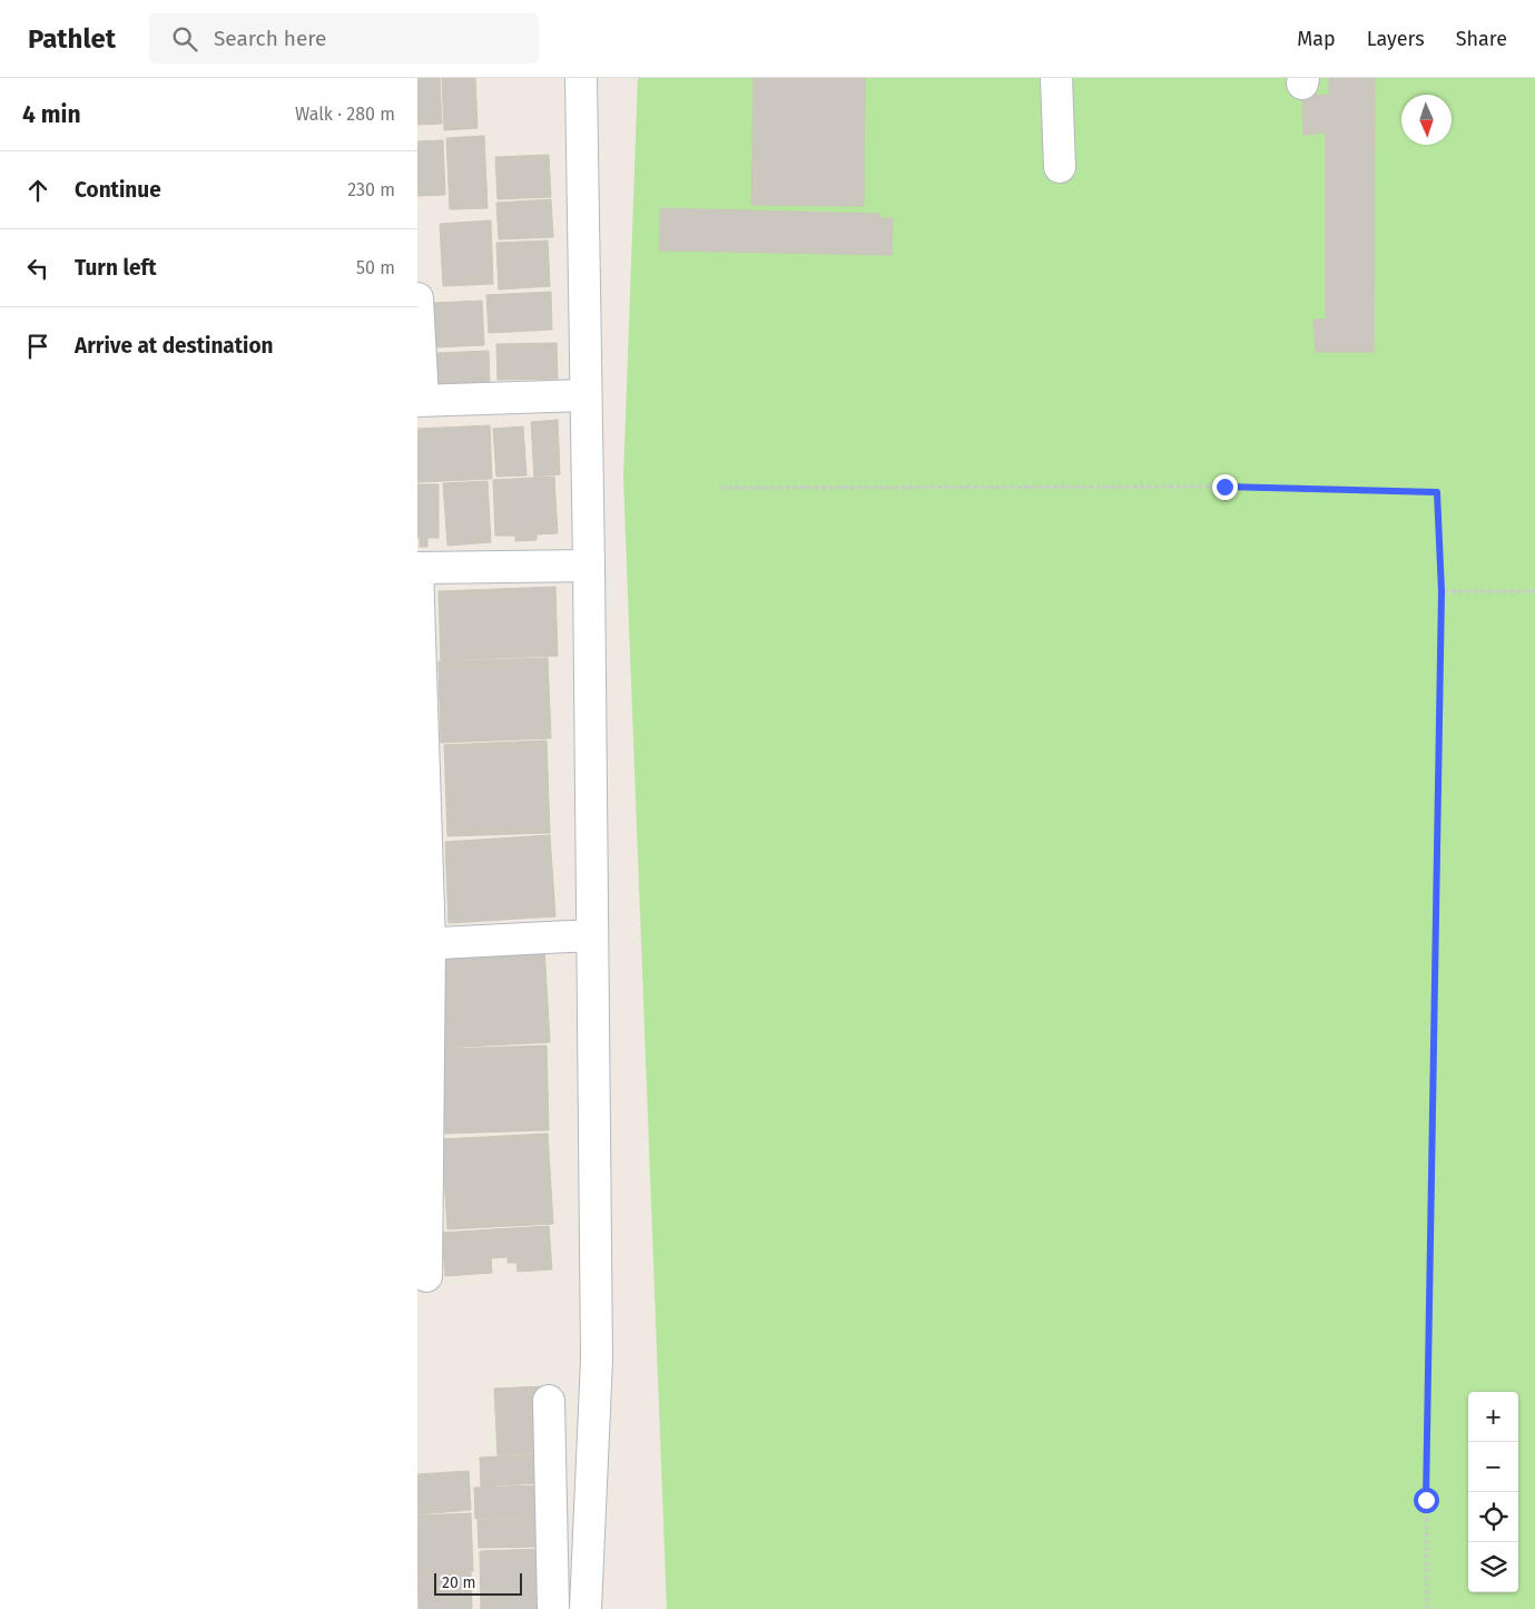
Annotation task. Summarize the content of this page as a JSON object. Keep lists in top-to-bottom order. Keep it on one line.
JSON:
{"scale_bar":"20 m","north":"bottom","page":{"header":"Pathlet","search":"Search here","nav":["Map","Layers","Share"],"heading":["4 min","Walk · 280 m"],"list":[["Continue","230 m"],["Turn left","50 m"],"Arrive at destination"],"map_buttons":["+","−"],"scale":"20 m"}}
